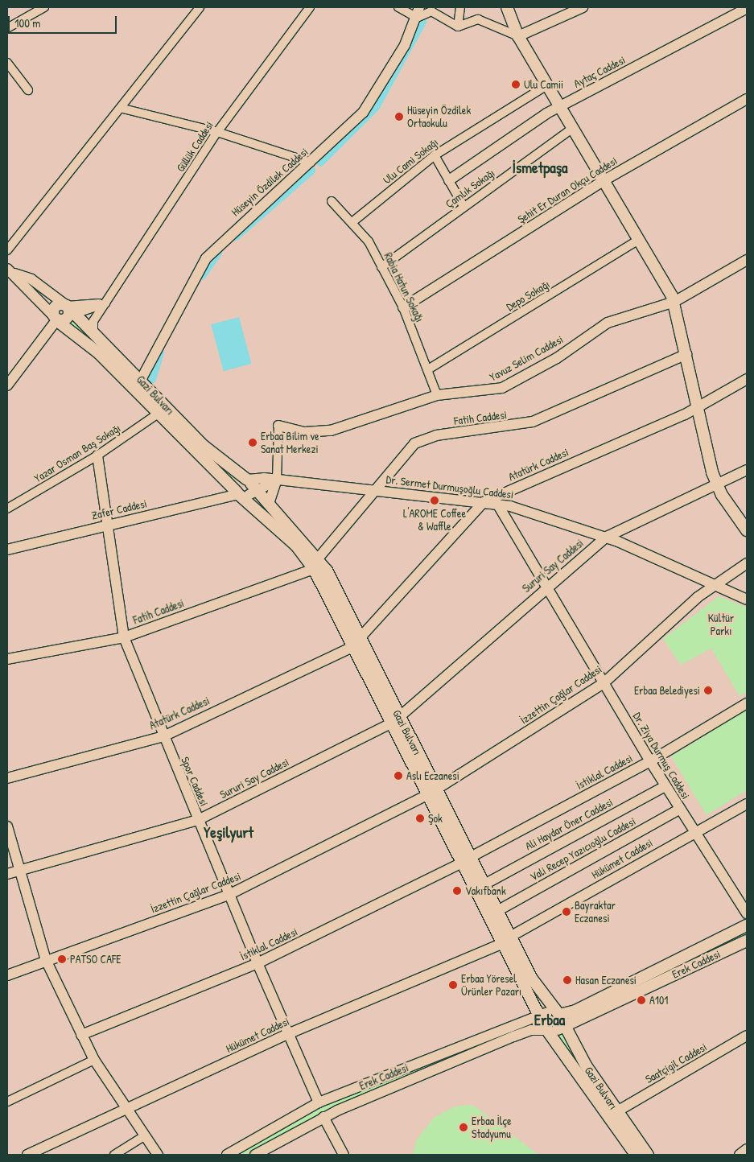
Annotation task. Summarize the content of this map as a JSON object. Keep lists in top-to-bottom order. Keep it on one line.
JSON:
{"streets":{"main road":["Gazi Bulvarı","Erek Caddesi"],"street":["Aytaç Caddesi","Güllük Caddesi","Ulu Cami Sokağı","Hüseyin Özdilek Caddesi","Çamlık Sokağı","Şehit Er Duran Okçu Caddesi","Rabia Hatun Sokağı","Depo Sokağı","Yavuz Selim Caddesi","Fatih Caddesi","Yazar Osman Baş Sokağı","Atatürk Caddesi","Dr. Sermet Durmuşoğlu Caddesi","Zafer Caddesi","Sururi Say Caddesi","İzzettin Çağlar Caddesi","Dr. Ziya Durmuş Caddesi","İstiklal Caddesi","Spor Caddesi","Ali Haydar Öner Caddesi","Vali Recep Yazıcıoğlu Caddesi","Hükümet Caddesi","Saatçigil Caddesi"]},"crossings":[["Güllük Caddesi","Gazi Bulvarı"],["Ulu Cami Sokağı","Rabia Hatun Sokağı"],["Hüseyin Özdilek Caddesi","Gazi Bulvarı"],["Çamlık Sokağı","Rabia Hatun Sokağı"],["Şehit Er Duran Okçu Caddesi","Rabia Hatun Sokağı"],["Rabia Hatun Sokağı","Depo Sokağı"],["Rabia Hatun Sokağı","Yavuz Selim Caddesi"],["Gazi Bulvarı","Fatih Caddesi"],["Gazi Bulvarı","Yazar Osman Baş Sokağı"],["Gazi Bulvarı","Atatürk Caddesi"],["Gazi Bulvarı","Dr. Sermet Durmuşoğlu Caddesi"],["Gazi Bulvarı","Zafer Caddesi"],["Gazi Bulvarı","Sururi Say Caddesi"],["Gazi Bulvarı","İzzettin Çağlar Caddesi"],["Gazi Bulvarı","İstiklal Caddesi"],["Gazi Bulvarı","Ali Haydar Öner Caddesi"],["Gazi Bulvarı","Vali Recep Yazıcıoğlu Caddesi"],["Gazi Bulvarı","Hükümet Caddesi"],["Gazi Bulvarı","Erek Caddesi"],["Gazi Bulvarı","Saatçigil Caddesi"],["Fatih Caddesi","Dr. Sermet Durmuşoğlu Caddesi"],["Fatih Caddesi","Spor Caddesi"],["Yazar Osman Baş Sokağı","Spor Caddesi"],["Atatürk Caddesi","Dr. Sermet Durmuşoğlu Caddesi"],["Atatürk Caddesi","Spor Caddesi"],["Dr. Sermet Durmuşoğlu Caddesi","Zafer Caddesi"],["Dr. Sermet Durmuşoğlu Caddesi","Sururi Say Caddesi"],["Dr. Sermet Durmuşoğlu Caddesi","İzzettin Çağlar Caddesi"],["Dr. Sermet Durmuşoğlu Caddesi","Dr. Ziya Durmuş Caddesi"],["Zafer Caddesi","Spor Caddesi"],["Sururi Say Caddesi","Dr. Ziya Durmuş Caddesi"],["Sururi Say Caddesi","Spor Caddesi"],["İzzettin Çağlar Caddesi","Dr. Ziya Durmuş Caddesi"],["İzzettin Çağlar Caddesi","Spor Caddesi"],["Dr. Ziya Durmuş Caddesi","İstiklal Caddesi"],["Dr. Ziya Durmuş Caddesi","Ali Haydar Öner Caddesi"],["Dr. Ziya Durmuş Caddesi","Vali Recep Yazıcıoğlu Caddesi"],["Dr. Ziya Durmuş Caddesi","Hükümet Caddesi"],["İstiklal Caddesi","Spor Caddesi"],["Spor Caddesi","Hükümet Caddesi"],["Spor Caddesi","Erek Caddesi"]],"districts":["İsmetpaşa","Yeşilyurt","Erbaa"],"parks":["Kültür Parkı"],"places":["Ulu Camii","Hüseyin Özdilek Ortaokulu","Erbaa Bilim ve Sanat Merkezi","L'AROME Coffee & Waffle","Erbaa Belediyesi","Aslı Eczanesi","Şok","Vakıfbank","Bayraktar Eczanesi","PATSO CAFE","Hasan Eczanesi","Erbaa Yöresel Ürünler Pazarı","A101","Erbaa İlçe Stadyumu"],"scale_bar":"100 m"}
